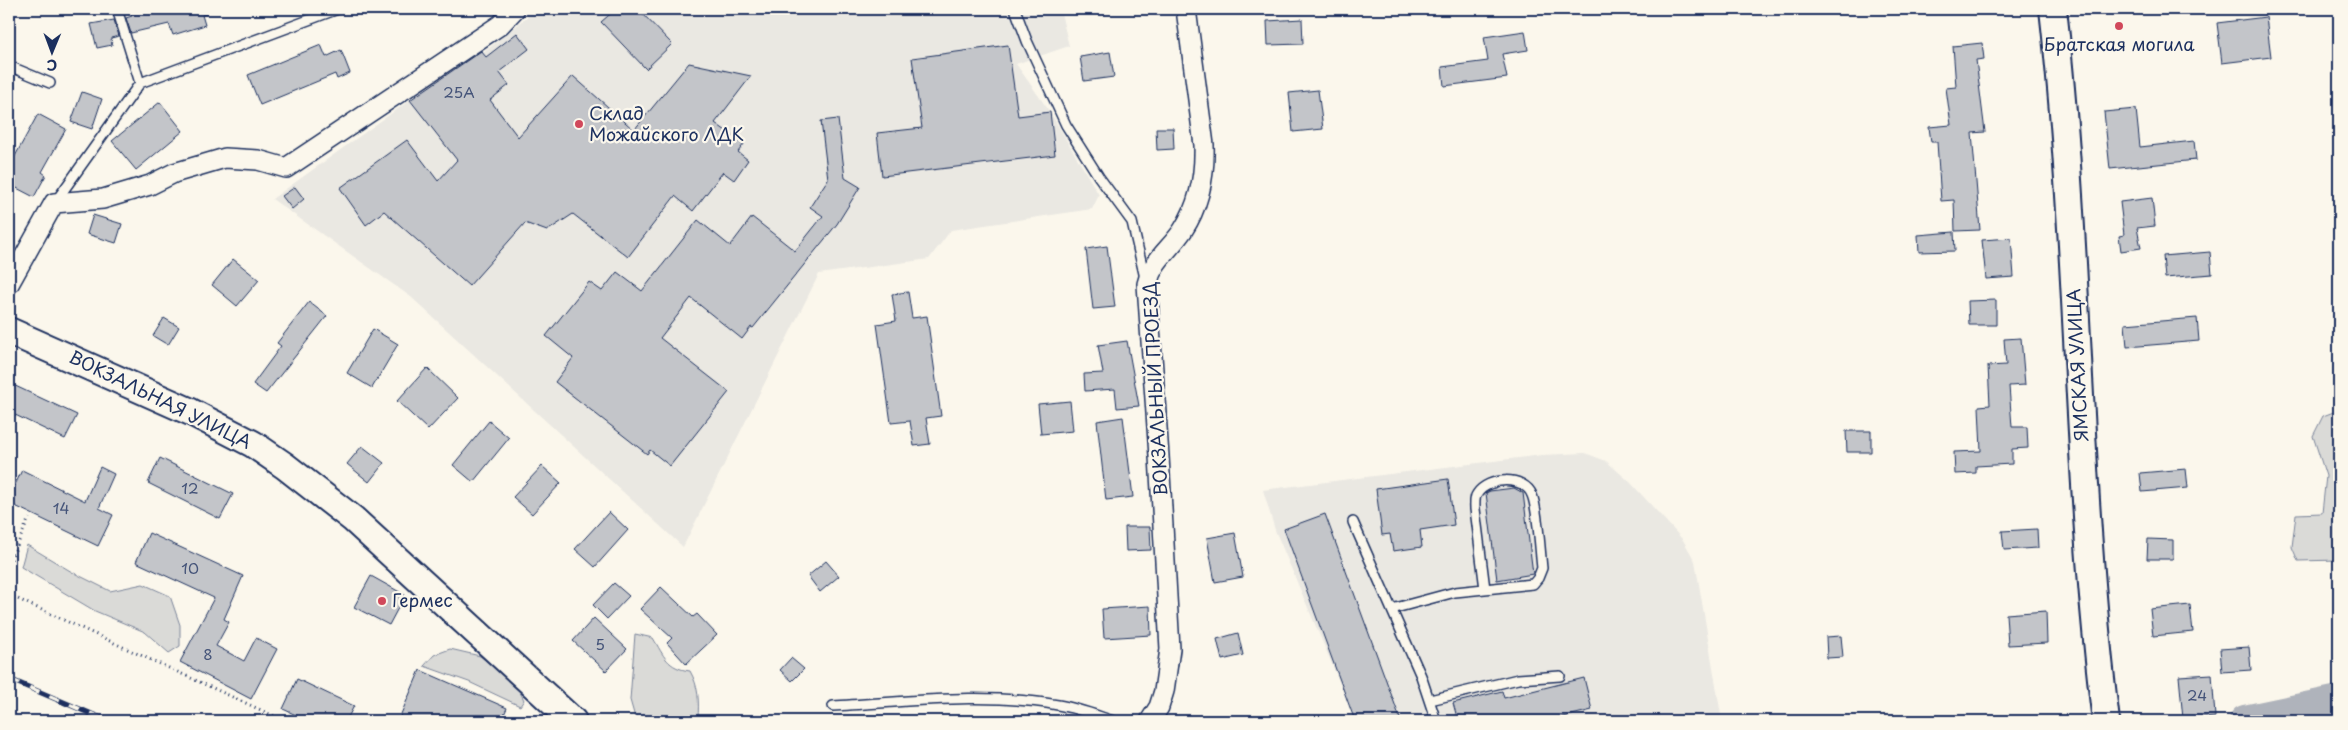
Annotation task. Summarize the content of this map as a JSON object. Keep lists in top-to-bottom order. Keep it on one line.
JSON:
{"streets":{"main road":["ЯМСКАЯ УЛИЦА","ВОКЗАЛЬНАЯ УЛИЦА"],"street":["ВОКЗАЛЬНЫЙ ПРОЕЗД"]},"places":["Братская могила","Склад Можайского ЛДК","Гермес"],"house_numbers":["25А","12","14","10","5","8","24"],"north":"bottom"}
